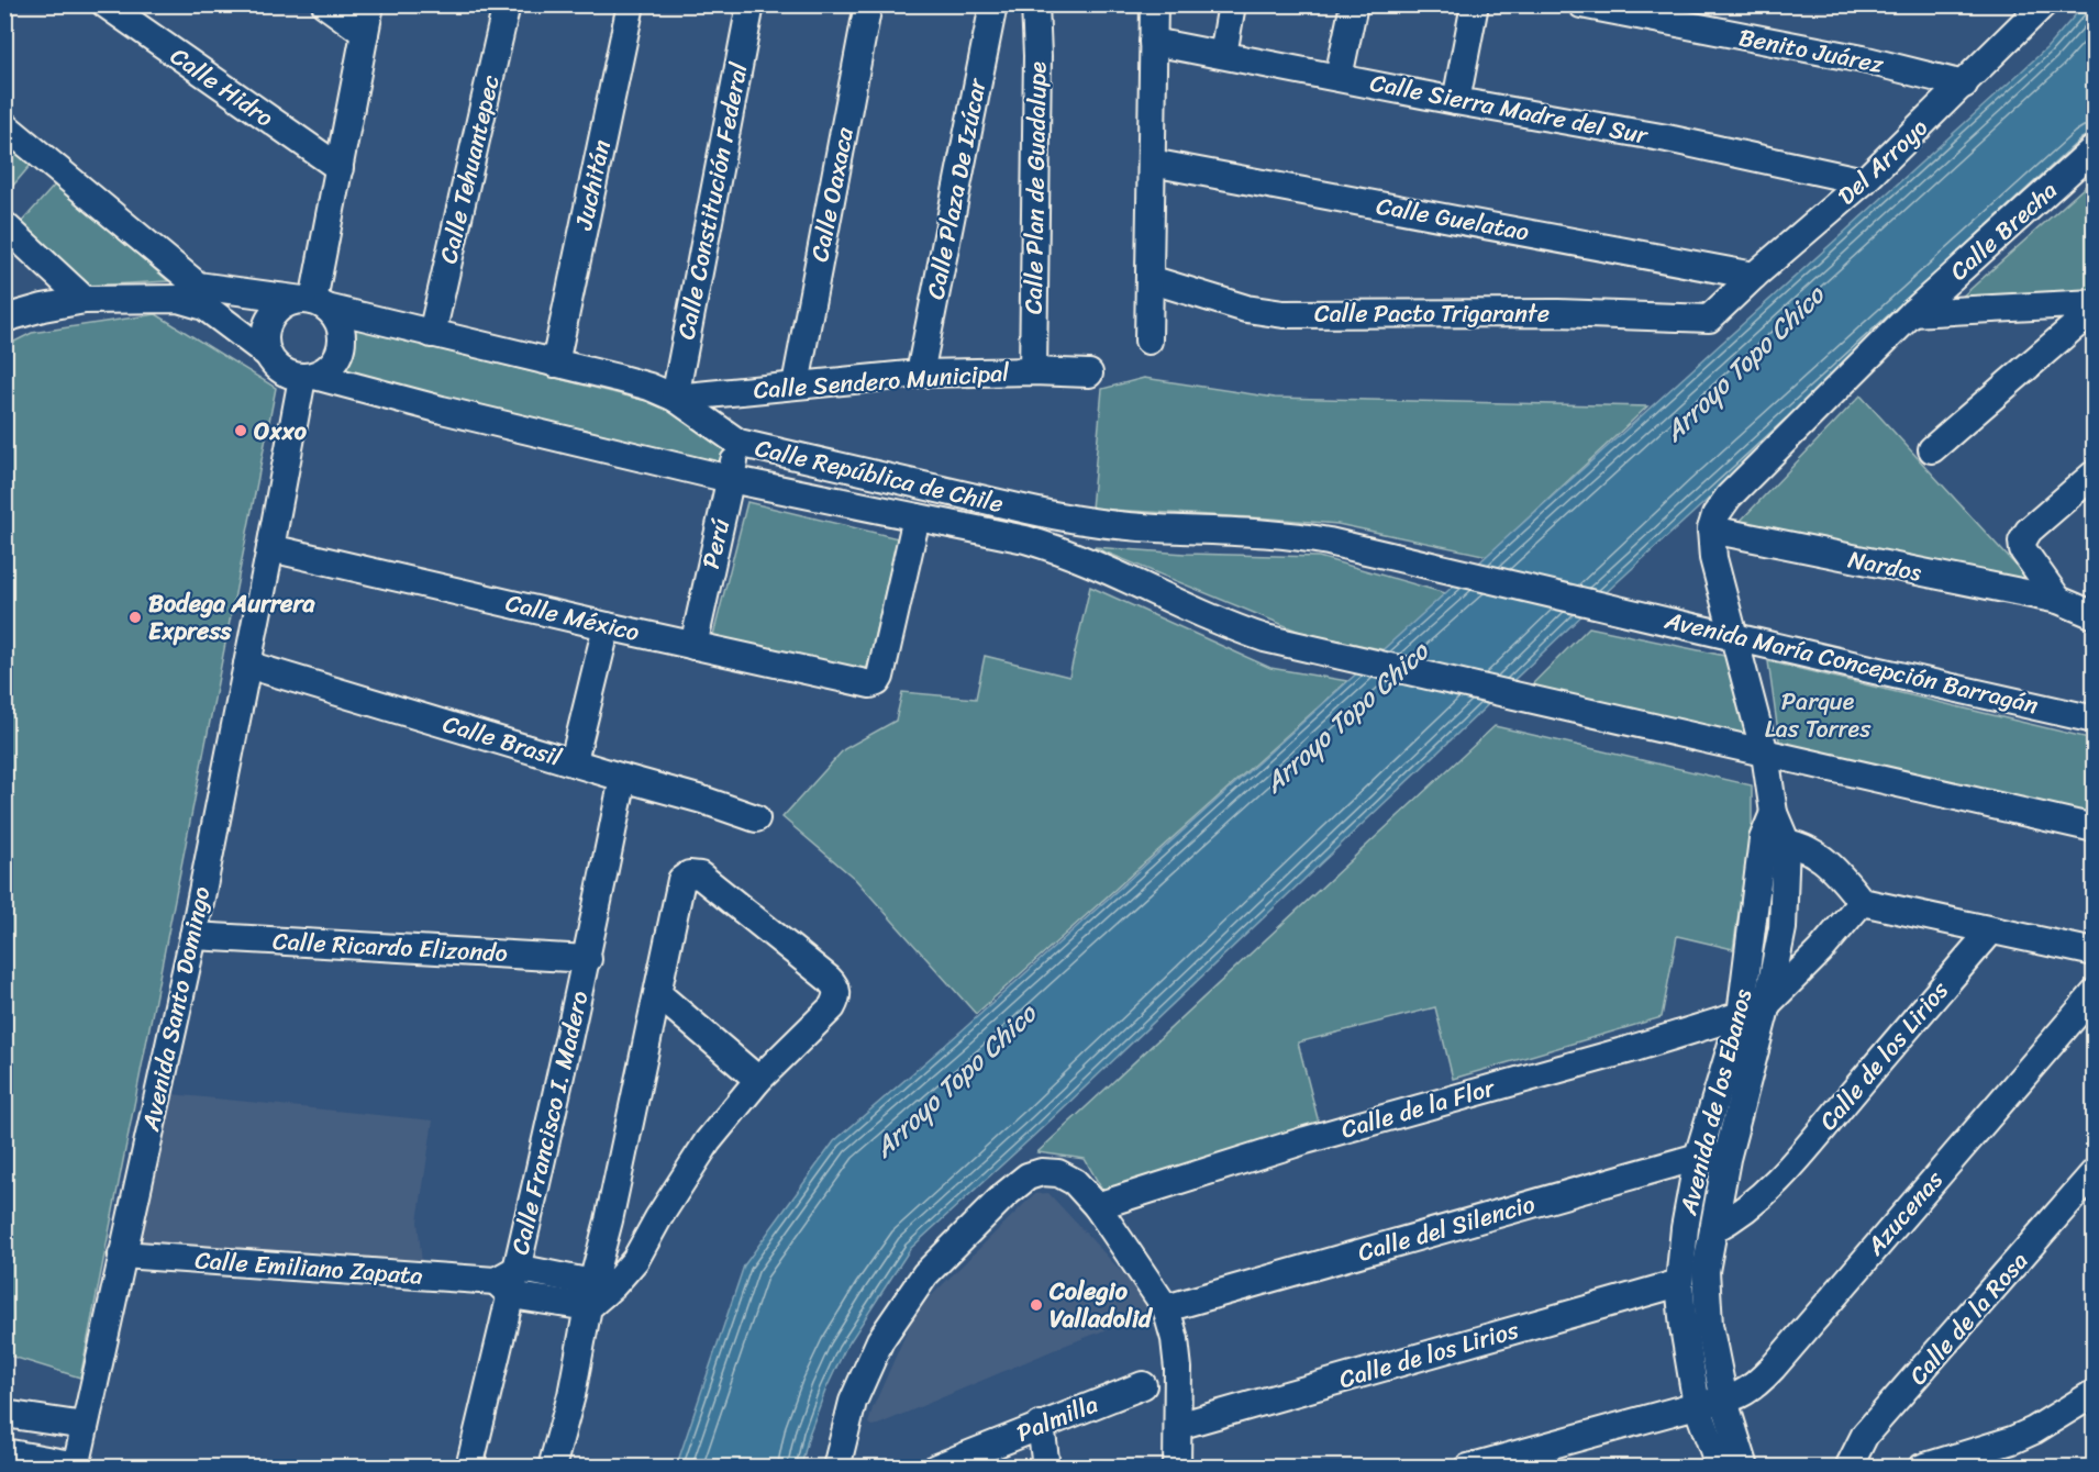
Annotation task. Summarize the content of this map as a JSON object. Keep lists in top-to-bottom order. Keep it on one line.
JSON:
{"streets":{"street":["Benito Juárez","Calle Hidro","Calle Sierra Madre del Sur","Del Arroyo","Calle Tehuantepec","Juchitán","Calle Plan de Guadalupe","Calle Plaza De Izúcar","Calle Oaxaca","Calle Constitución Federal","Calle Guelatao","Calle Brecha","Calle Pacto Trigarante","Calle Sendero Municipal","Calle República de Chile","Perú","Nardos","Calle México","Avenida María Concepción Barragán","Calle Brasil","Calle Ricardo Elizondo","Avenida Santo Domingo","Calle de los Lirios","Avenida de los Ebanos","Calle de la Flor","Calle Francisco I. Madero","Azucenas","Calle del Silencio","Calle Emiliano Zapata","Calle de la Rosa","Palmilla"]},"crossings":[["Benito Juárez","Del Arroyo"],["Calle Sierra Madre del Sur","Del Arroyo"],["Del Arroyo","Calle Guelatao"],["Del Arroyo","Calle Pacto Trigarante"],["Calle Tehuantepec","Calle República de Chile"],["Juchitán","Calle República de Chile"],["Calle Plan de Guadalupe","Calle Sendero Municipal"],["Calle Plaza De Izúcar","Calle Sendero Municipal"],["Calle Oaxaca","Calle Sendero Municipal"],["Calle Constitución Federal","Calle Sendero Municipal"],["Calle Constitución Federal","Calle República de Chile"],["Calle Brecha","Nardos"],["Calle Sendero Municipal","Calle República de Chile"],["Calle República de Chile","Perú"],["Calle República de Chile","Calle México"],["Calle República de Chile","Avenida María Concepción Barragán"],["Calle República de Chile","Avenida Santo Domingo"],["Perú","Calle México"],["Calle México","Avenida Santo Domingo"],["Calle Brasil","Avenida Santo Domingo"],["Calle Brasil","Calle Francisco I. Madero"],["Calle Ricardo Elizondo","Avenida Santo Domingo"],["Calle Ricardo Elizondo","Calle Francisco I. Madero"],["Avenida Santo Domingo","Calle Emiliano Zapata"],["Calle de los Lirios","Avenida de los Ebanos"],["Avenida de los Ebanos","Calle de la Flor"],["Avenida de los Ebanos","Azucenas"],["Avenida de los Ebanos","Calle del Silencio"],["Calle Francisco I. Madero","Calle Emiliano Zapata"]],"water":["Arroyo Topo Chico"],"parks":["Parque Las Torres"],"places":["Oxxo","Bodega Aurrera Express","Colegio Valladolid"]}
